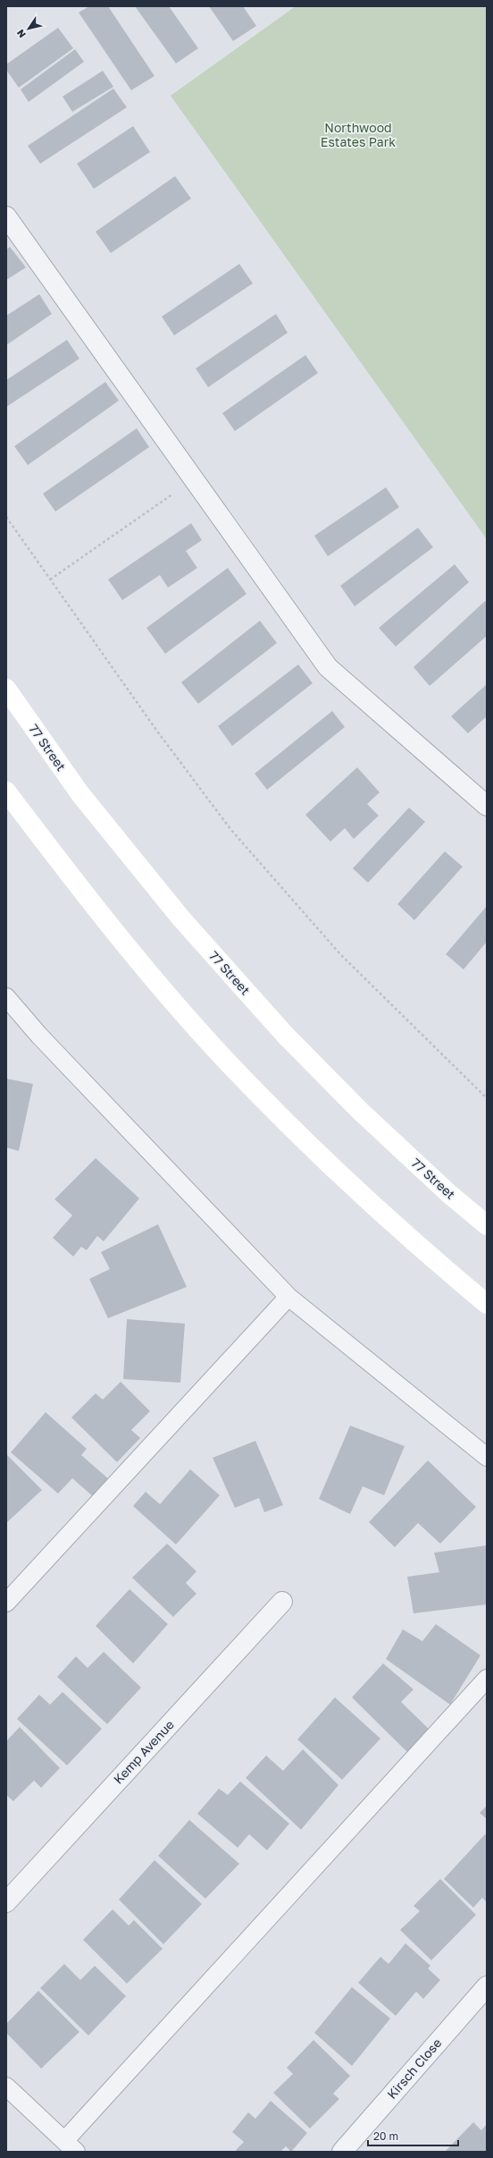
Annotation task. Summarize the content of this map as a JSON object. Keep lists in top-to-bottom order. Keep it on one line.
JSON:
{"streets":{"main road":["77 Street"],"street":["Kemp Avenue","Kirsch Close"]},"parks":["Northwood Estates Park"],"scale_bar":"20 m","north":"bottom left"}
